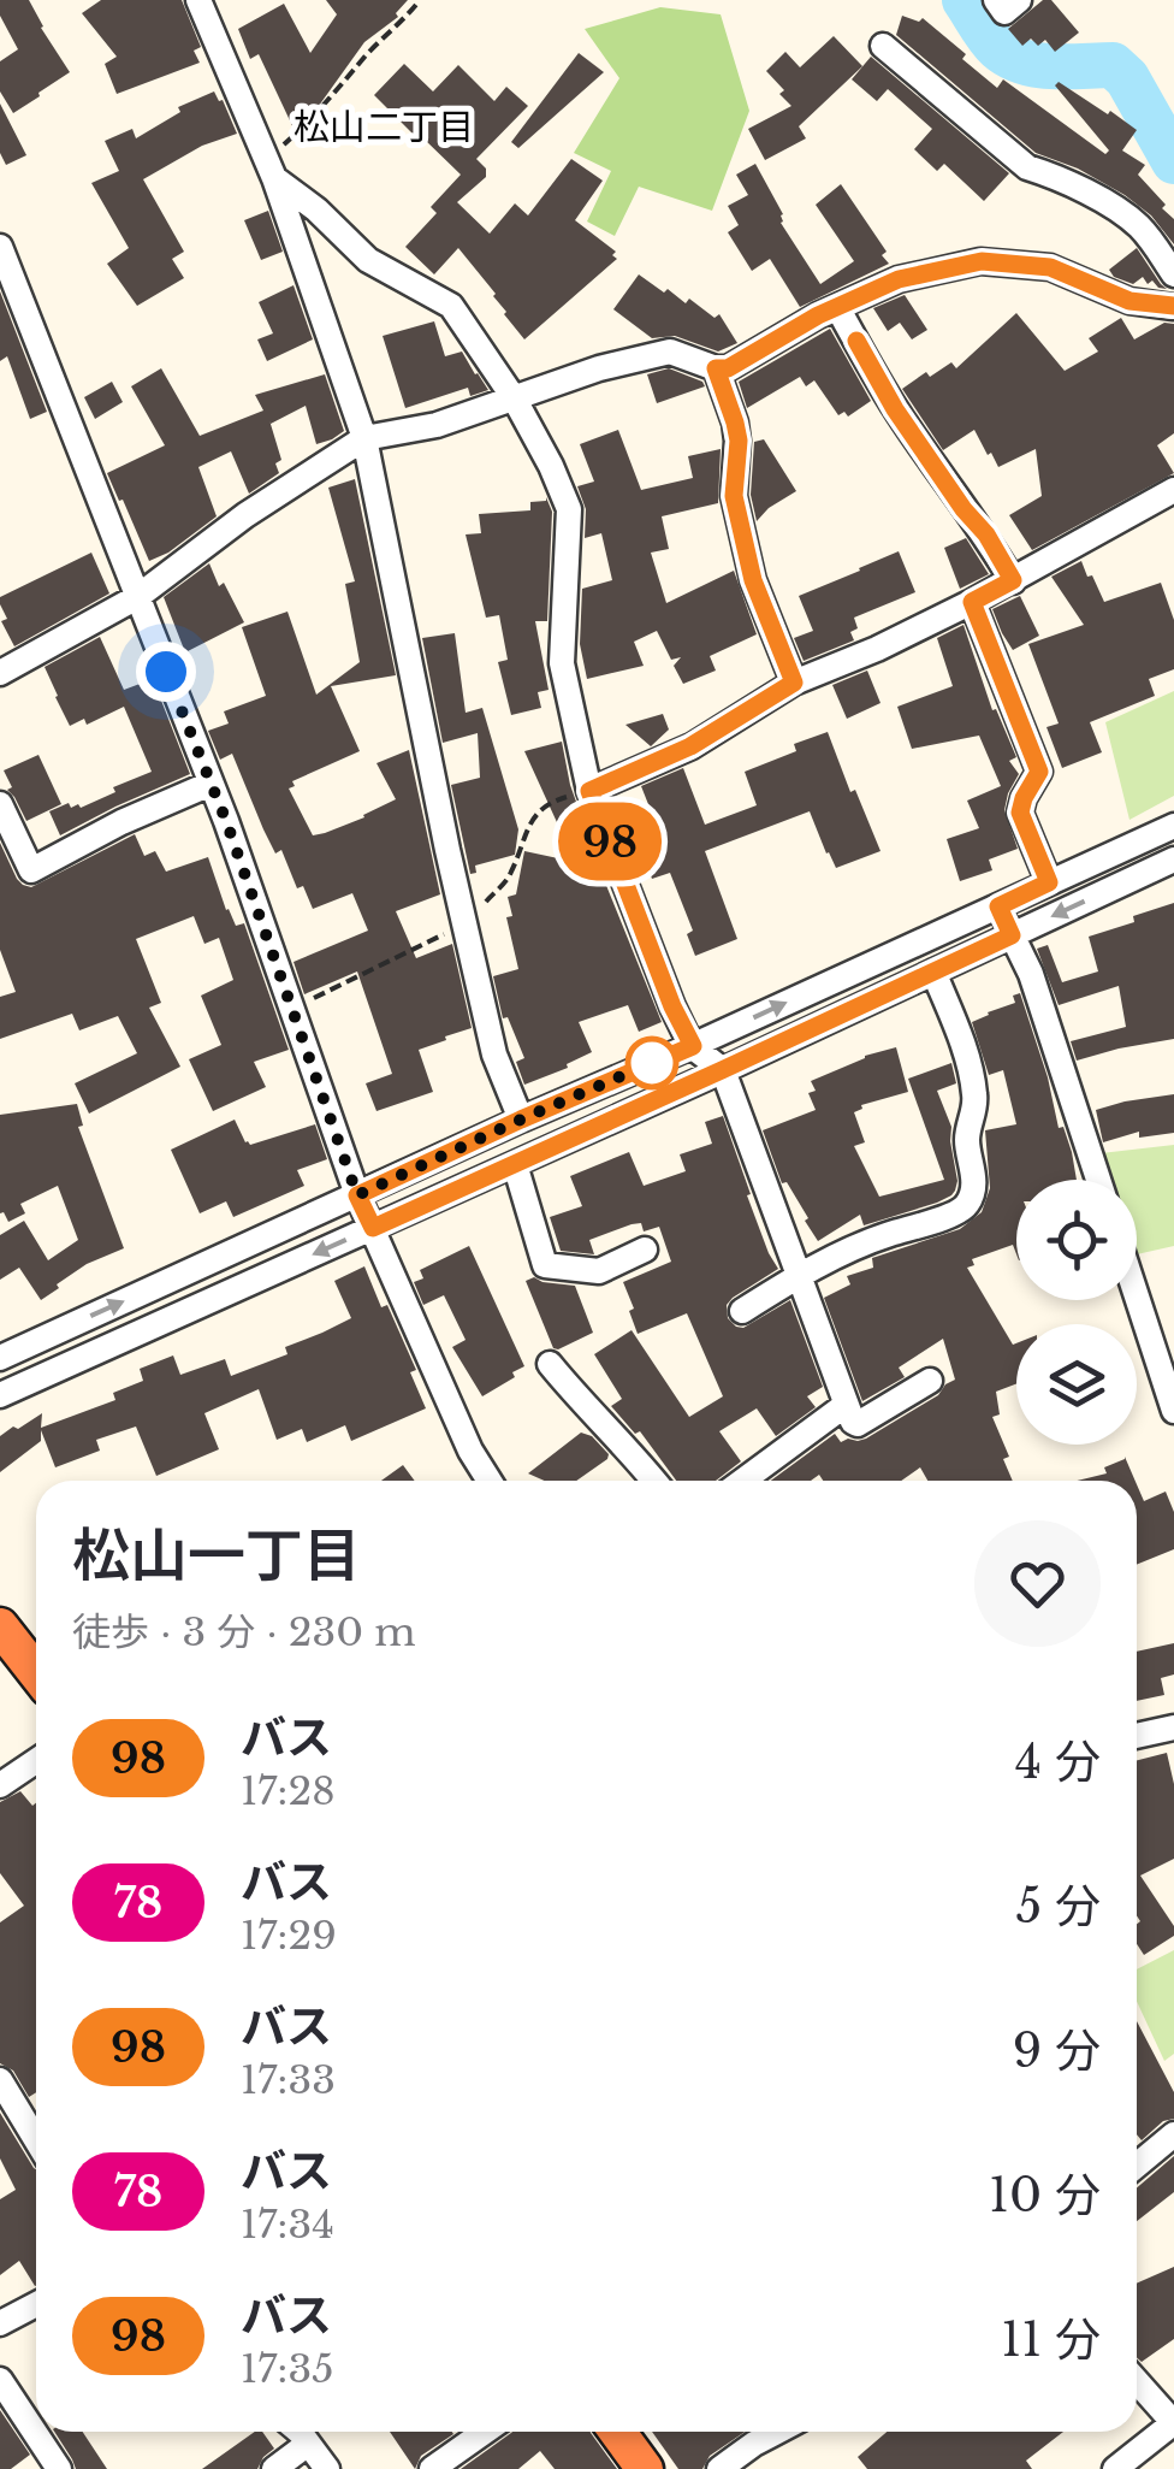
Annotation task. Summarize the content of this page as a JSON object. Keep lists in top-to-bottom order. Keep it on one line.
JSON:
{"districts":["松山二丁目"],"lines":["bus line 98"],"page":{"on_map":"98","heading":["松山一丁目","徒歩 · 3 分 · 230 m"],"list":[{"mark":"98","name":"バス","note":"17:28","value":"4 分"},{"mark":"78","name":"バス","note":"17:29","value":"5 分"},{"mark":"98","name":"バス","note":"17:33","value":"9 分"},{"mark":"78","name":"バス","note":"17:34","value":"10 分"},{"mark":"98","name":"バス","note":"17:35","value":"11 分"}]}}
